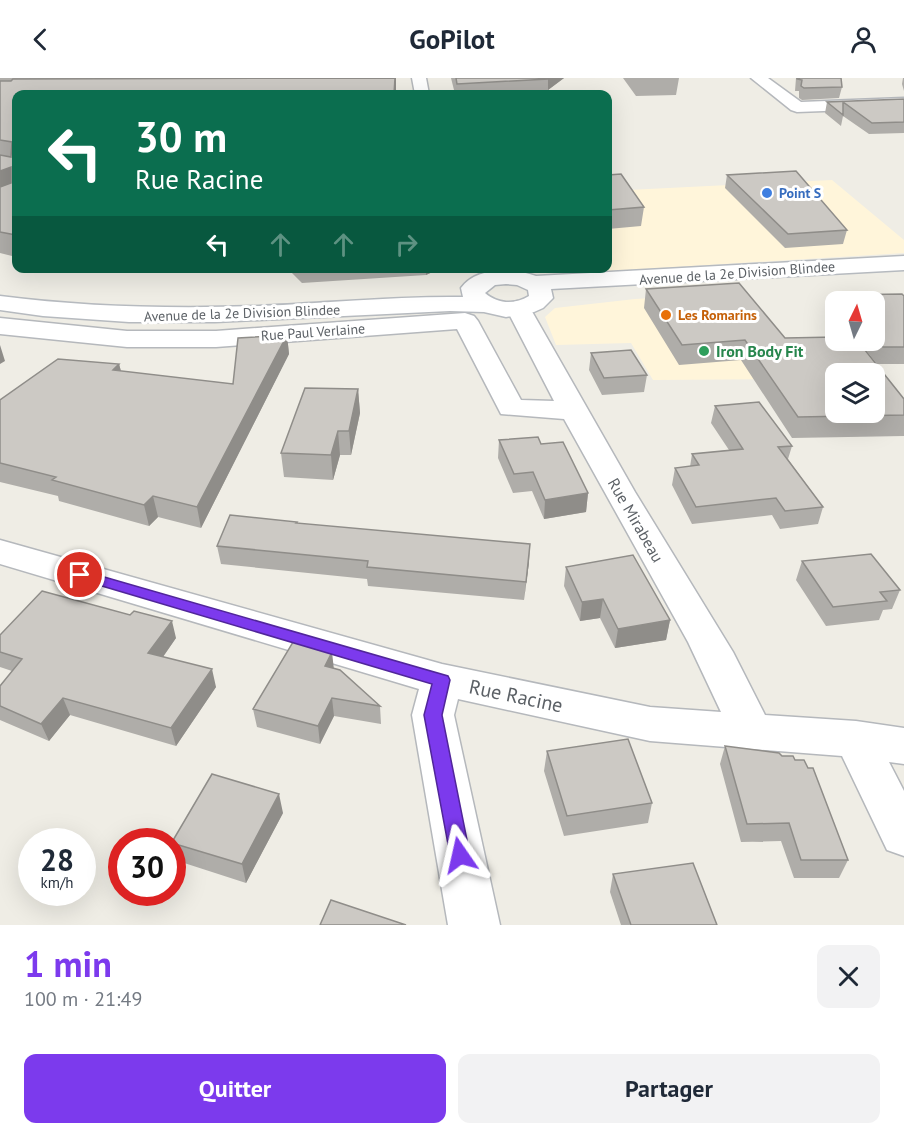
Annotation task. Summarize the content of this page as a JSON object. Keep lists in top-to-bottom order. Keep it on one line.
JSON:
{"streets":{"street":["Avenue de la 2e Division Blindee","Rue Paul Verlaine","Rue Mirabeau","Rue Racine"]},"crossings":[["Avenue de la 2e Division Blindee","Rue Mirabeau"],["Rue Paul Verlaine","Rue Mirabeau"],["Rue Mirabeau","Rue Racine"]],"places":["Point S","Les Romarins","Iron Body Fit"],"north":"top","page":{"header":"GoPilot","turn":["30 m","Rue Racine"],"speed":"28 km/h","limit":"30","heading":["1 min","100 m · 21:49"],"buttons":["Quitter","Partager"]}}
